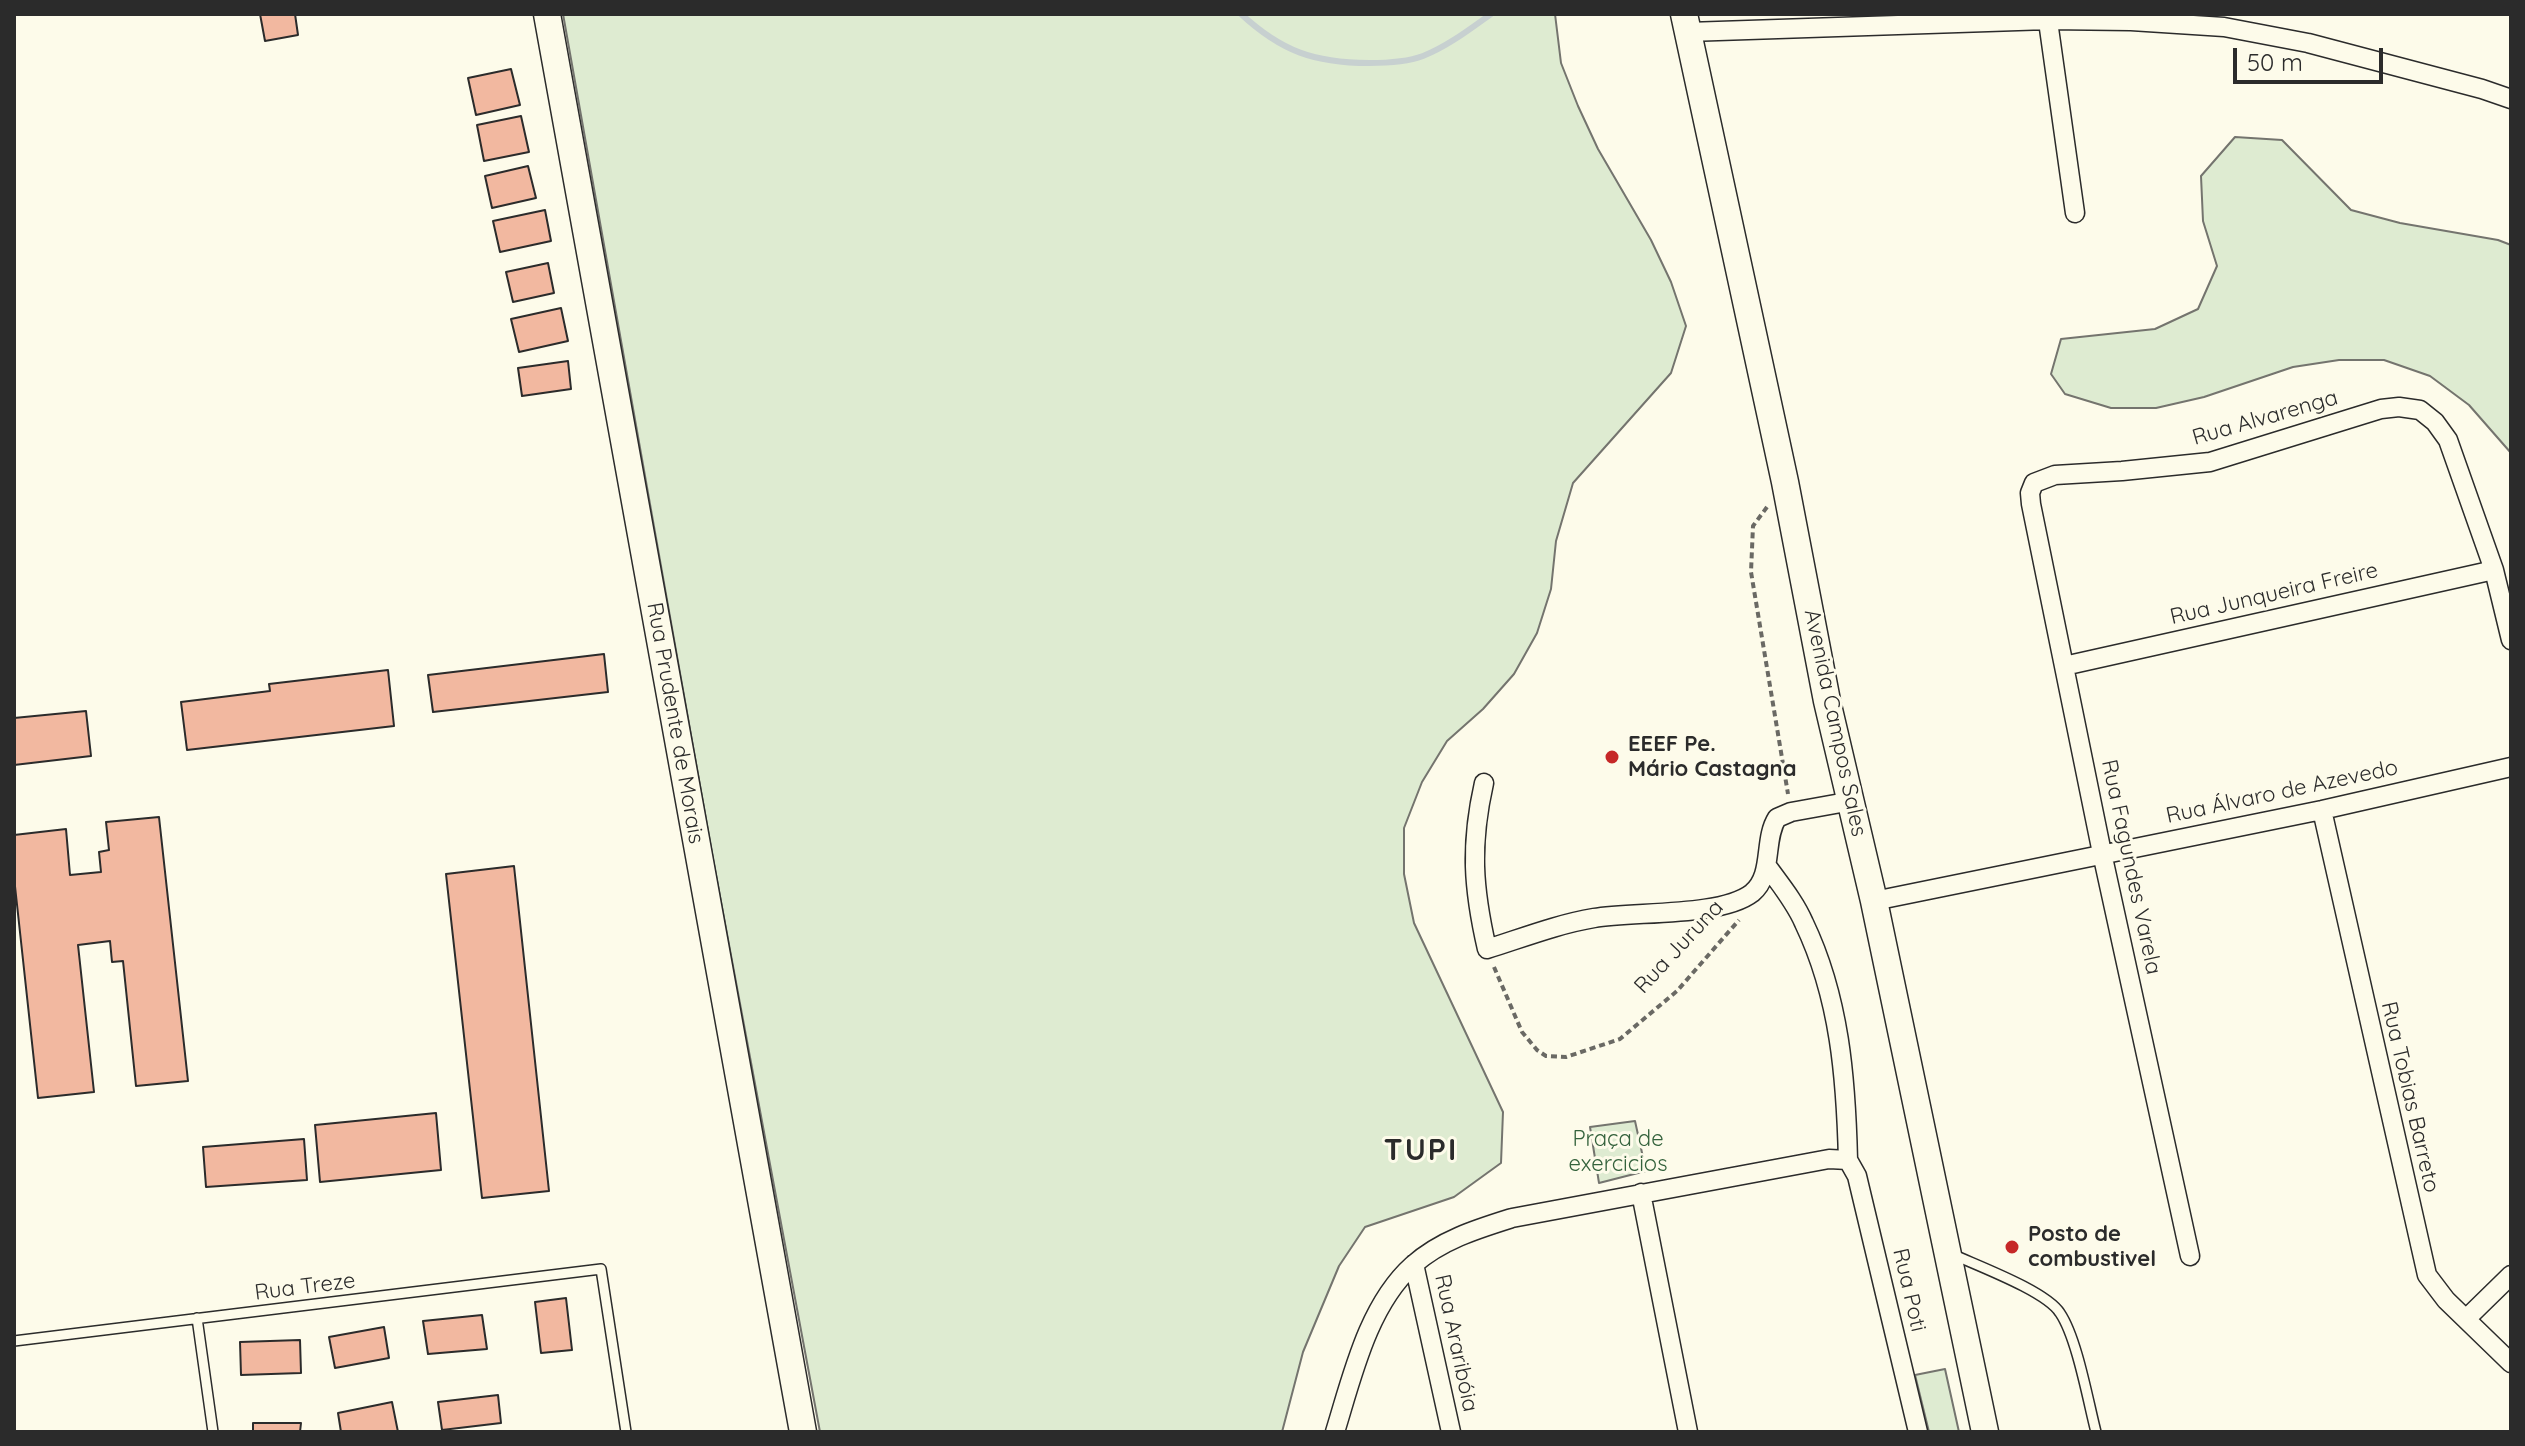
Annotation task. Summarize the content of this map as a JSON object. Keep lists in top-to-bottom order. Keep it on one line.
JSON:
{"streets":{"street":["Rua Alvarenga","Rua Junqueira Freire","Rua Prudente de Morais","Avenida Campos Sales","Rua Álvaro de Azevedo","Rua Fagundes Varela","Rua Tobias Barreto","Rua Poti","Rua Araribóia"],"lane":["Rua Treze"],"path":["Rua Juruna"]},"crossings":[["Rua Alvarenga","Rua Junqueira Freire"],["Rua Alvarenga","Rua Fagundes Varela"],["Rua Junqueira Freire","Rua Fagundes Varela"],["Avenida Campos Sales","Rua Álvaro de Azevedo"],["Rua Álvaro de Azevedo","Rua Fagundes Varela"],["Rua Álvaro de Azevedo","Rua Tobias Barreto"]],"districts":["TUPI"],"parks":["Praça de exercicios"],"places":["EEEF Pe. Mário Castagna","Posto de combustivel"],"scale_bar":"50 m"}
